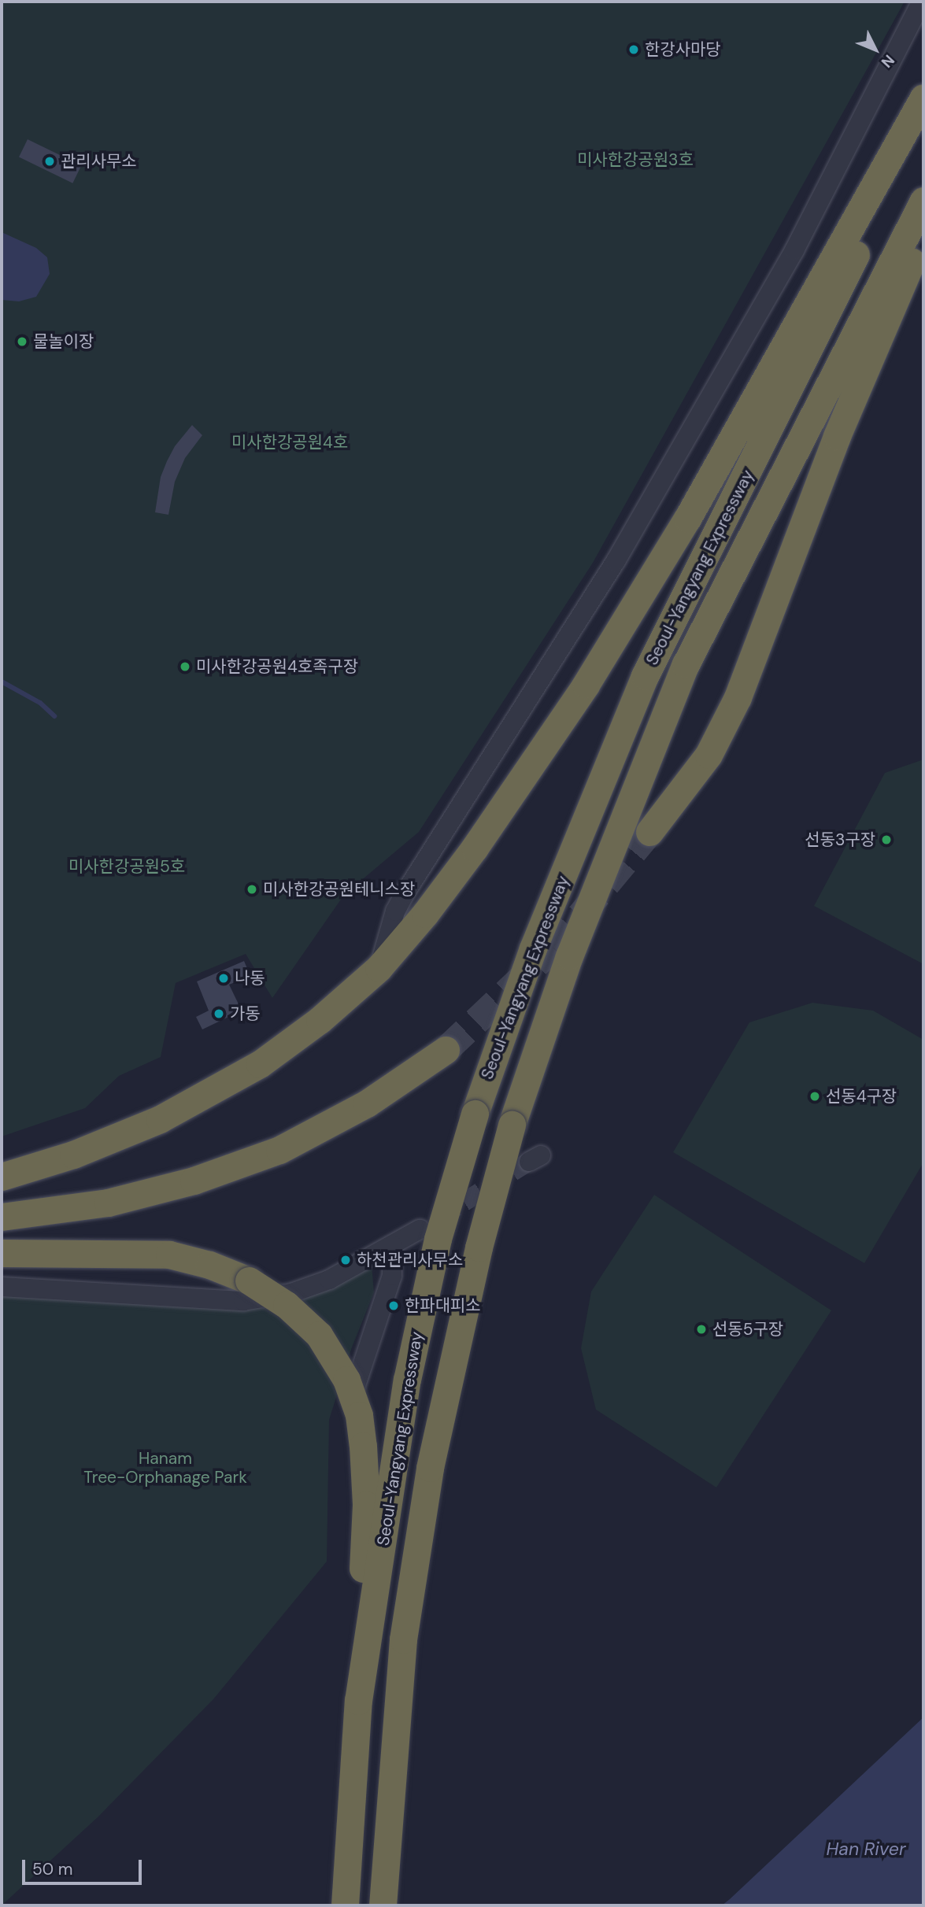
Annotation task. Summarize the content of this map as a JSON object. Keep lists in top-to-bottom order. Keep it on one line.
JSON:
{"streets":{"highway":["Seoul-Yangyang Expressway"]},"water":["Han River"],"parks":["미사한강공원3호","미사한강공원4호","미사한강공원5호","Hanam Tree-Orphanage Park"],"places":["한강사마당","관리사무소","물놀이장","미사한강공원4호족구장","선동3구장","미사한강공원테니스장","나동","가동","선동4구장","하천관리사무소","한파대피소","선동5구장"],"scale_bar":"50 m","north":"bottom right"}
